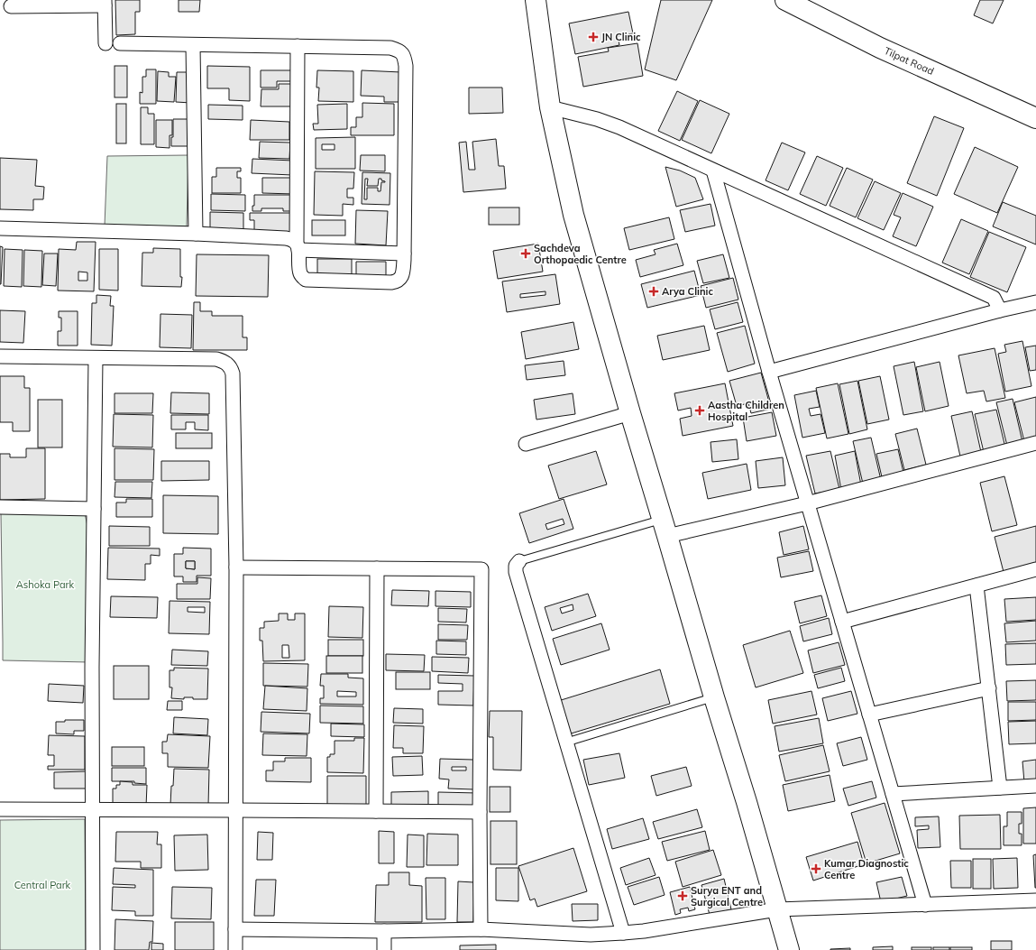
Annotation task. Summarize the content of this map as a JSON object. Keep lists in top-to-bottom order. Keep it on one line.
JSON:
{"streets":{"street":["Tilpat Road"]},"parks":["Ashoka Park","Central Park"],"places":{"health":["JN Clinic","Sachdeva Orthopaedic Centre","Arya Clinic","Aastha Children Hospital","Kumar Diagnostic Centre","Surya ENT and Surgical Centre"]}}
